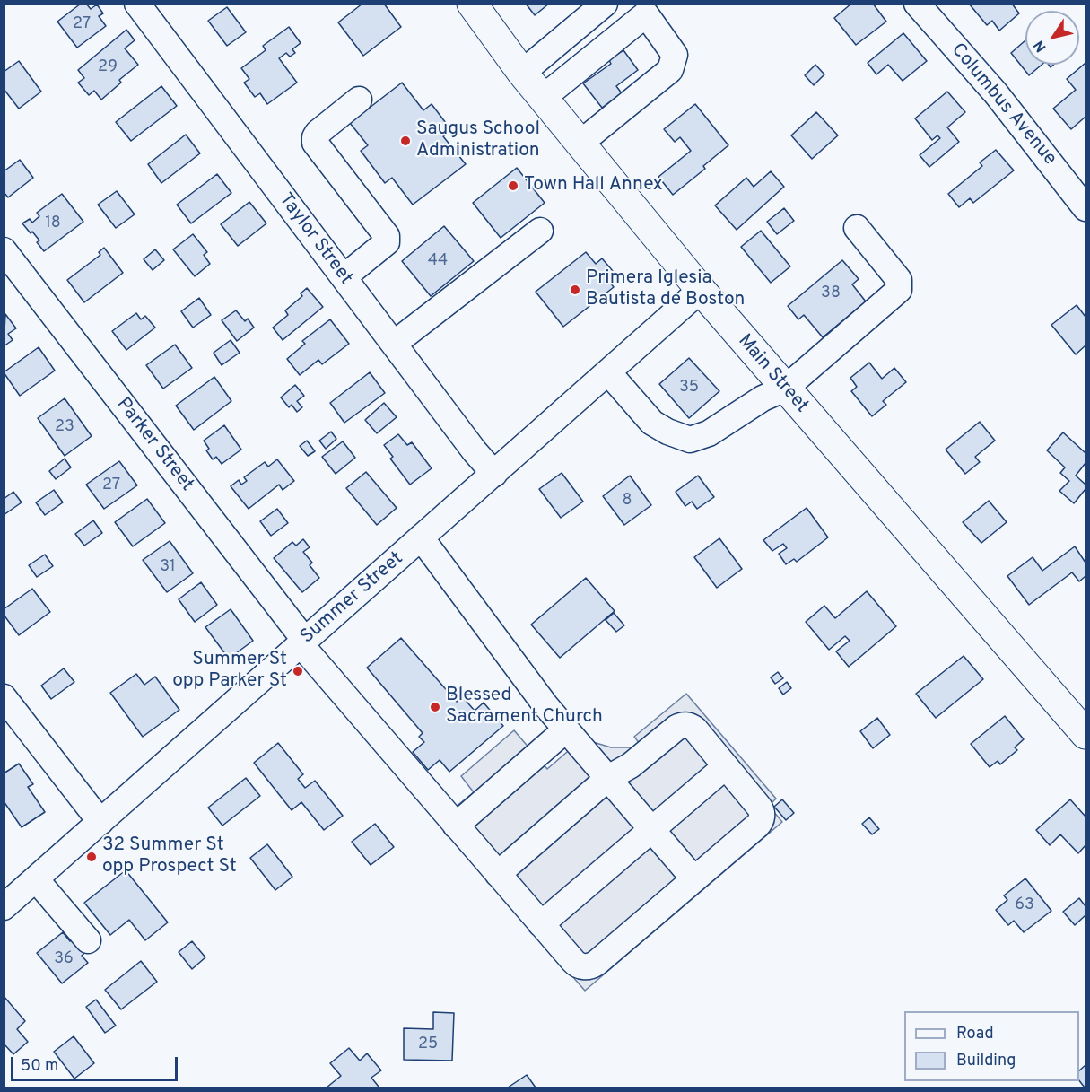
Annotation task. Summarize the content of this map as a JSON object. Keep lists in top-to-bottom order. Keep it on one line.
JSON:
{"streets":{"main road":["Main Street"],"street":["Columbus Avenue","Taylor Street","Parker Street","Summer Street"]},"crossings":[["Taylor Street","Summer Street"],["Main Street","Summer Street"],["Parker Street","Summer Street"]],"places":["Saugus School Administration","Town Hall Annex","Primera Iglesia Bautista de Boston","Summer St opp Parker St","Blessed Sacrament Church","32 Summer St opp Prospect St"],"house_numbers":["27","29","18","44","38","35","23","27","8","31","63","36","25"],"legend":["Road","Building"],"scale_bar":"50 m","north":"bottom left"}
